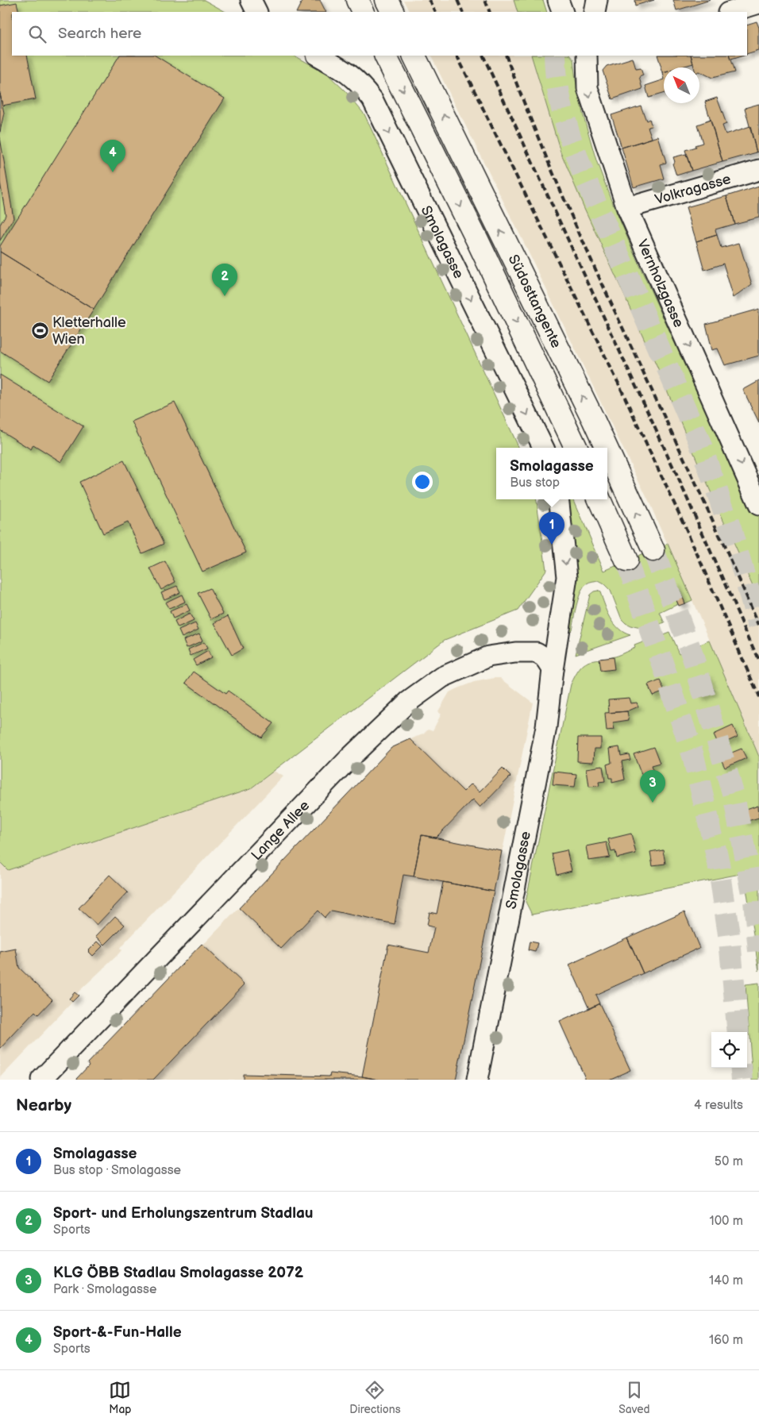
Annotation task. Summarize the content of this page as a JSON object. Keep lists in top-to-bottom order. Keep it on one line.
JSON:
{"streets":{"highway":["Südosttangente"],"street":["Volkragasse","Smolagasse","Vernholzgasse","Lange Allee"]},"crossings":[["Volkragasse","Vernholzgasse"],["Smolagasse","Lange Allee"]],"one_way":["Smolagasse","Vernholzgasse"],"places":{"sports":["Kletterhalle Wien"]},"north":"top left","page":{"search":"Search here","pins":["4","2","1","3"],"popup":["Smolagasse","Bus stop"],"heading":["Nearby","4 results"],"list":[{"mark":"1","name":"Smolagasse","note":"Bus stop · Smolagasse","value":"50 m"},{"mark":"2","name":"Sport- und Erholungszentrum Stadlau","note":"Sports","value":"100 m"},{"mark":"3","name":"KLG ÖBB Stadlau Smolagasse 2072","note":"Park · Smolagasse","value":"140 m"},{"mark":"4","name":"Sport-&-Fun-Halle","note":"Sports","value":"160 m"}],"nav":["Map","Directions","Saved"]}}
